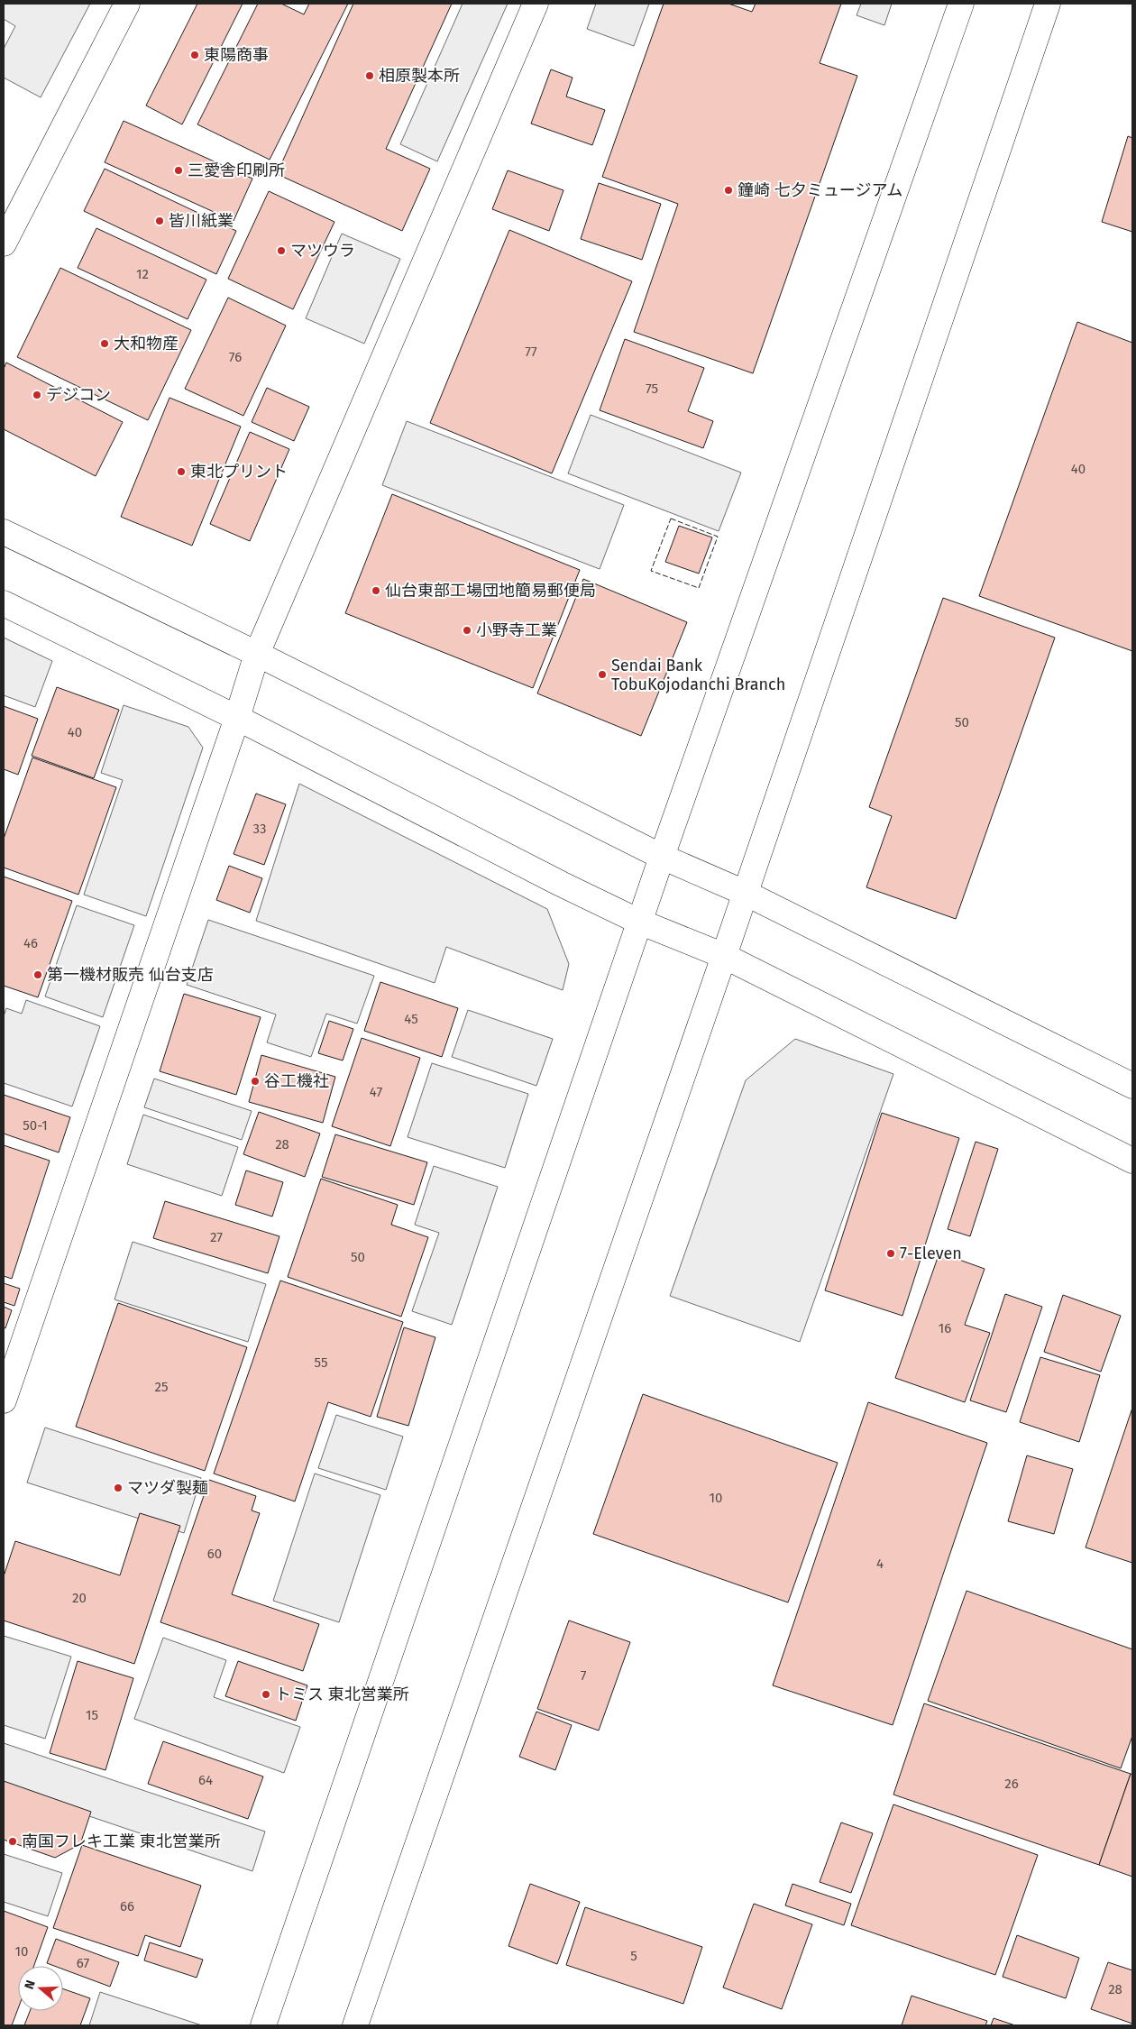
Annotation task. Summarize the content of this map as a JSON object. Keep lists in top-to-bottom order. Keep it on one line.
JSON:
{"places":["東陽商事","相原製本所","三愛舎印刷所","鐘崎 七夕ミュージアム","皆川紙業","マツウラ","大和物産","デジコン","東北プリント","仙台東部工場団地簡易郵便局","小野寺工業","Sendai Bank TobuKojodanchi Branch","第一機材販売 仙台支店","谷工機社","7-Eleven","マツダ製麺","トミス 東北営業所","南国フレキ工業 東北営業所"],"house_numbers":["12","77","76","75","40","50","40","33","46","45","47","50-1","28","27","50","16","55","25","10","60","4","20","7","15","64","26","66","10","5","67","28"],"north":"left"}
